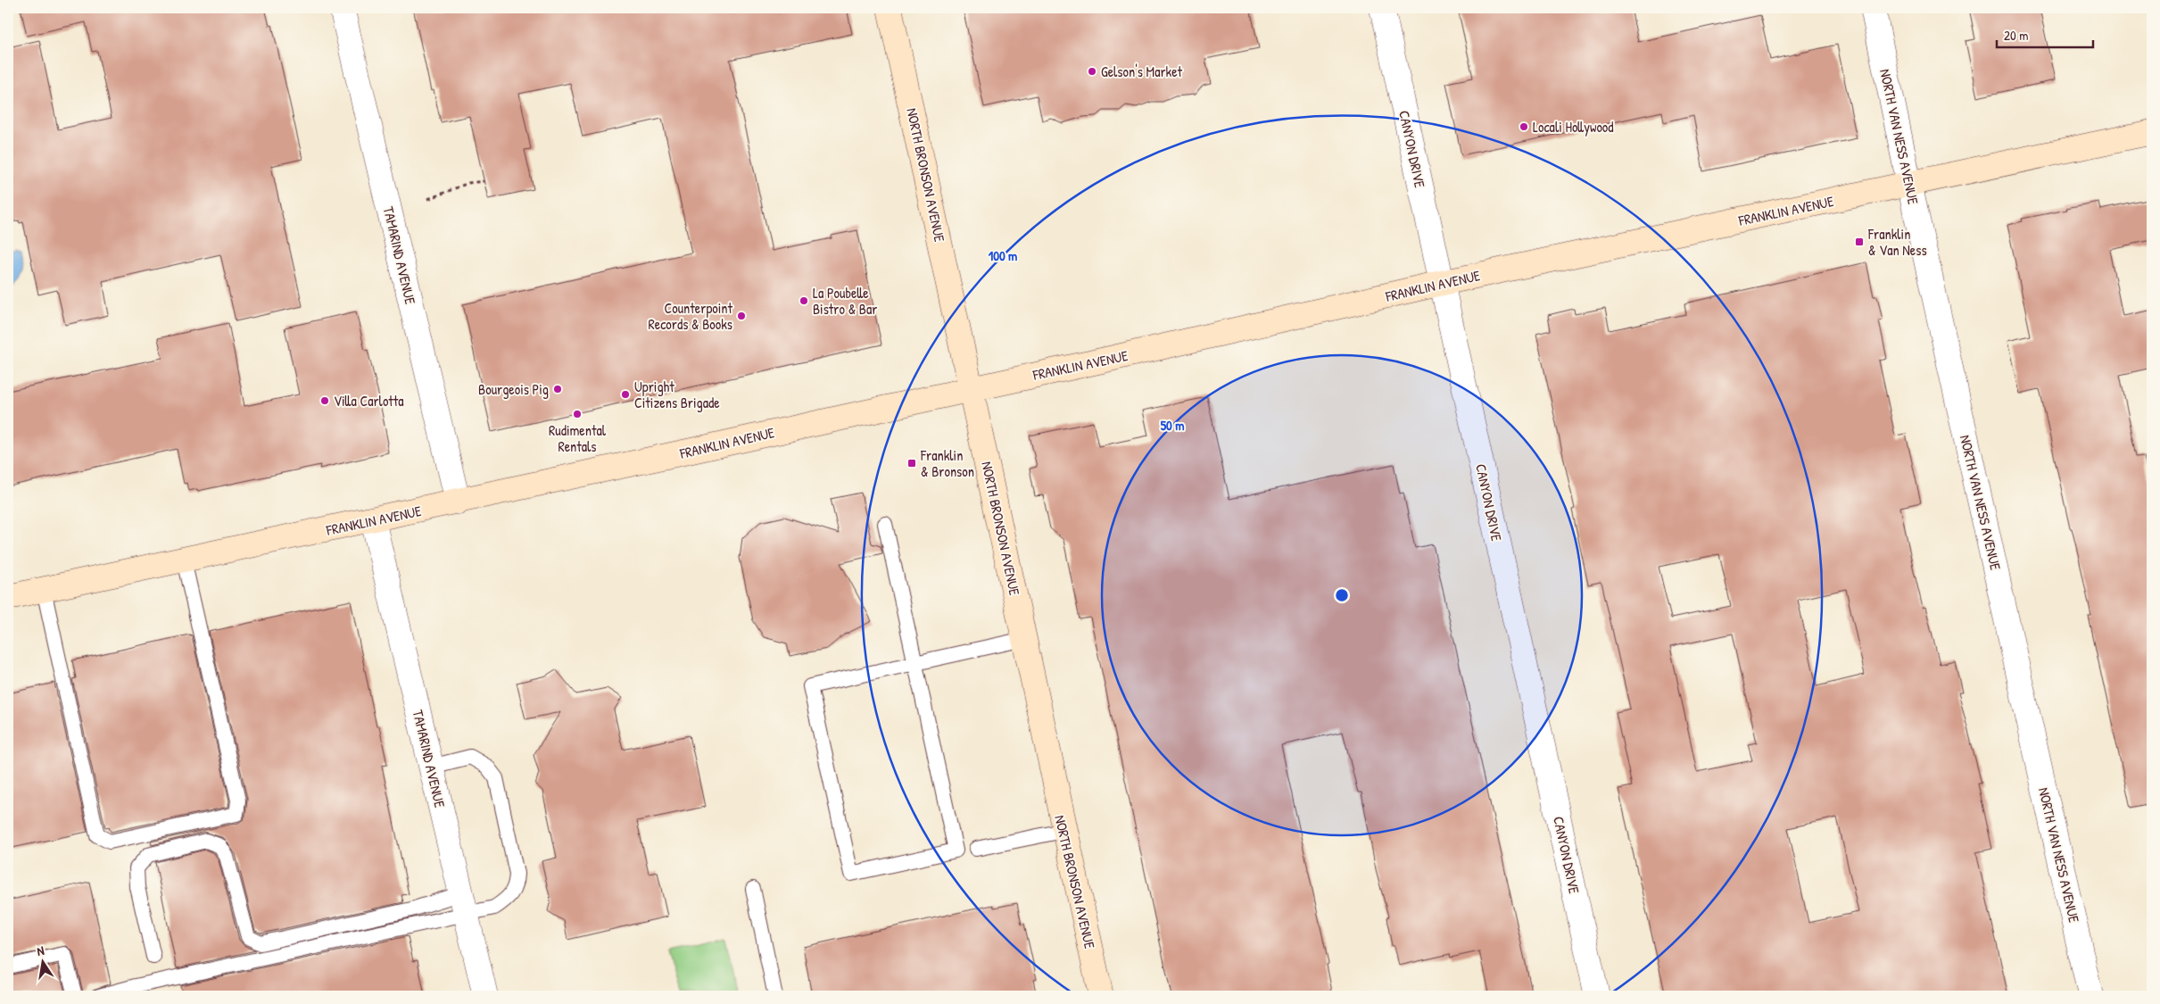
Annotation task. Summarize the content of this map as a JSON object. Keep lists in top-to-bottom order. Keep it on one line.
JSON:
{"streets":{"main road":["NORTH BRONSON AVENUE","FRANKLIN AVENUE"],"street":["NORTH VAN NESS AVENUE","CANYON DRIVE","TAMARIND AVENUE"]},"crossings":[["NORTH VAN NESS AVENUE","FRANKLIN AVENUE"],["CANYON DRIVE","FRANKLIN AVENUE"],["NORTH BRONSON AVENUE","FRANKLIN AVENUE"],["FRANKLIN AVENUE","TAMARIND AVENUE"]],"places":{"other":["Gelson's Market","Locali Hollywood","La Poubelle Bistro & Bar","Counterpoint Records & Books","Bourgeois Pig","Upright Citizens Brigade","Villa Carlotta","Rudimental Rentals"],"transit":["Franklin & Van Ness","Franklin & Bronson"]},"scale_bar":"20 m","north":"top","rings":["100 m","50 m"]}
